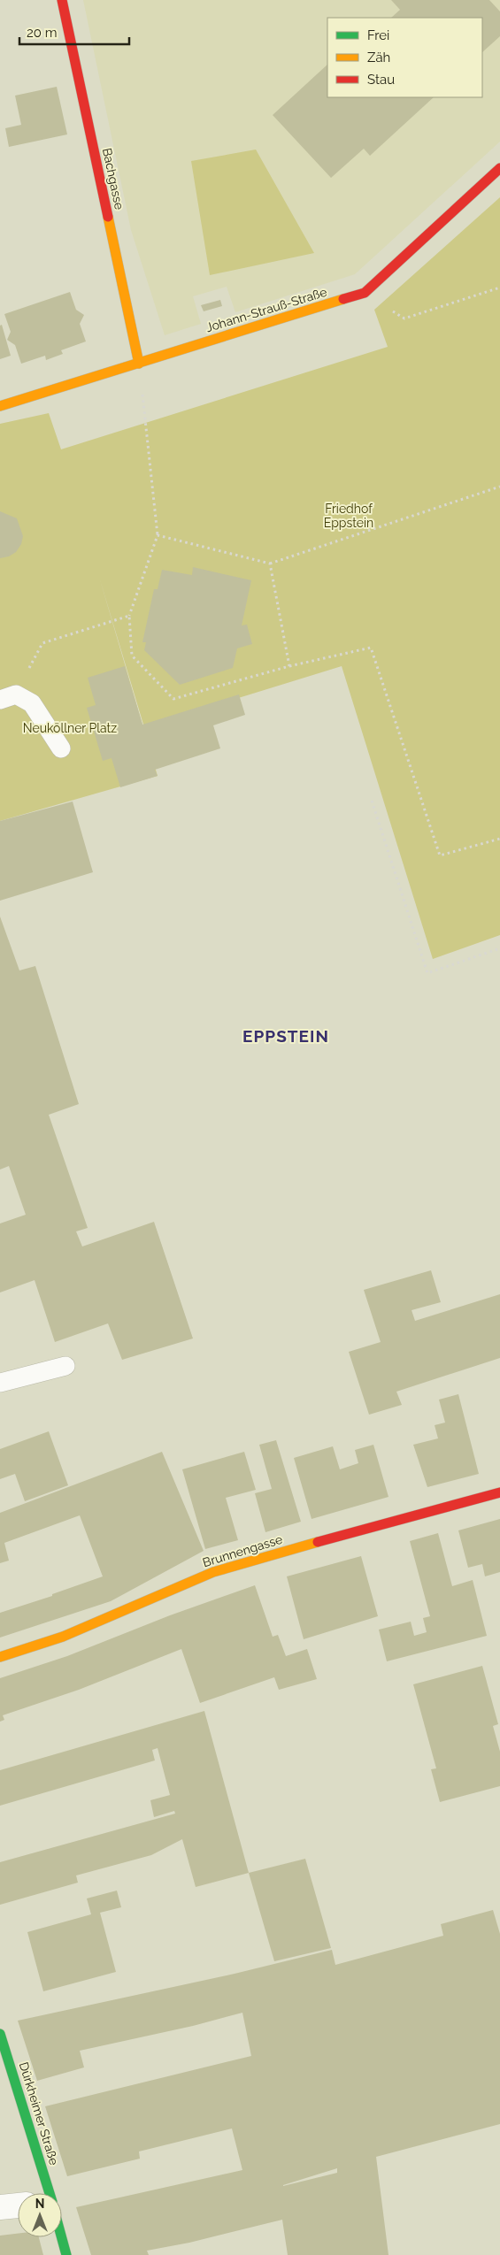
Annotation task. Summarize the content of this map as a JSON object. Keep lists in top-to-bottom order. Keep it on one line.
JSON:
{"streets":{"street":["Bachgasse","Johann-Strauß-Straße","Brunnengasse","Dürkheimer Straße"]},"crossings":[["Bachgasse","Johann-Strauß-Straße"]],"districts":["EPPSTEIN"],"parks":["Friedhof Eppstein","Neuköllner Platz"],"legend":["Frei","Zäh","Stau"],"scale_bar":"20 m","north":"top"}
